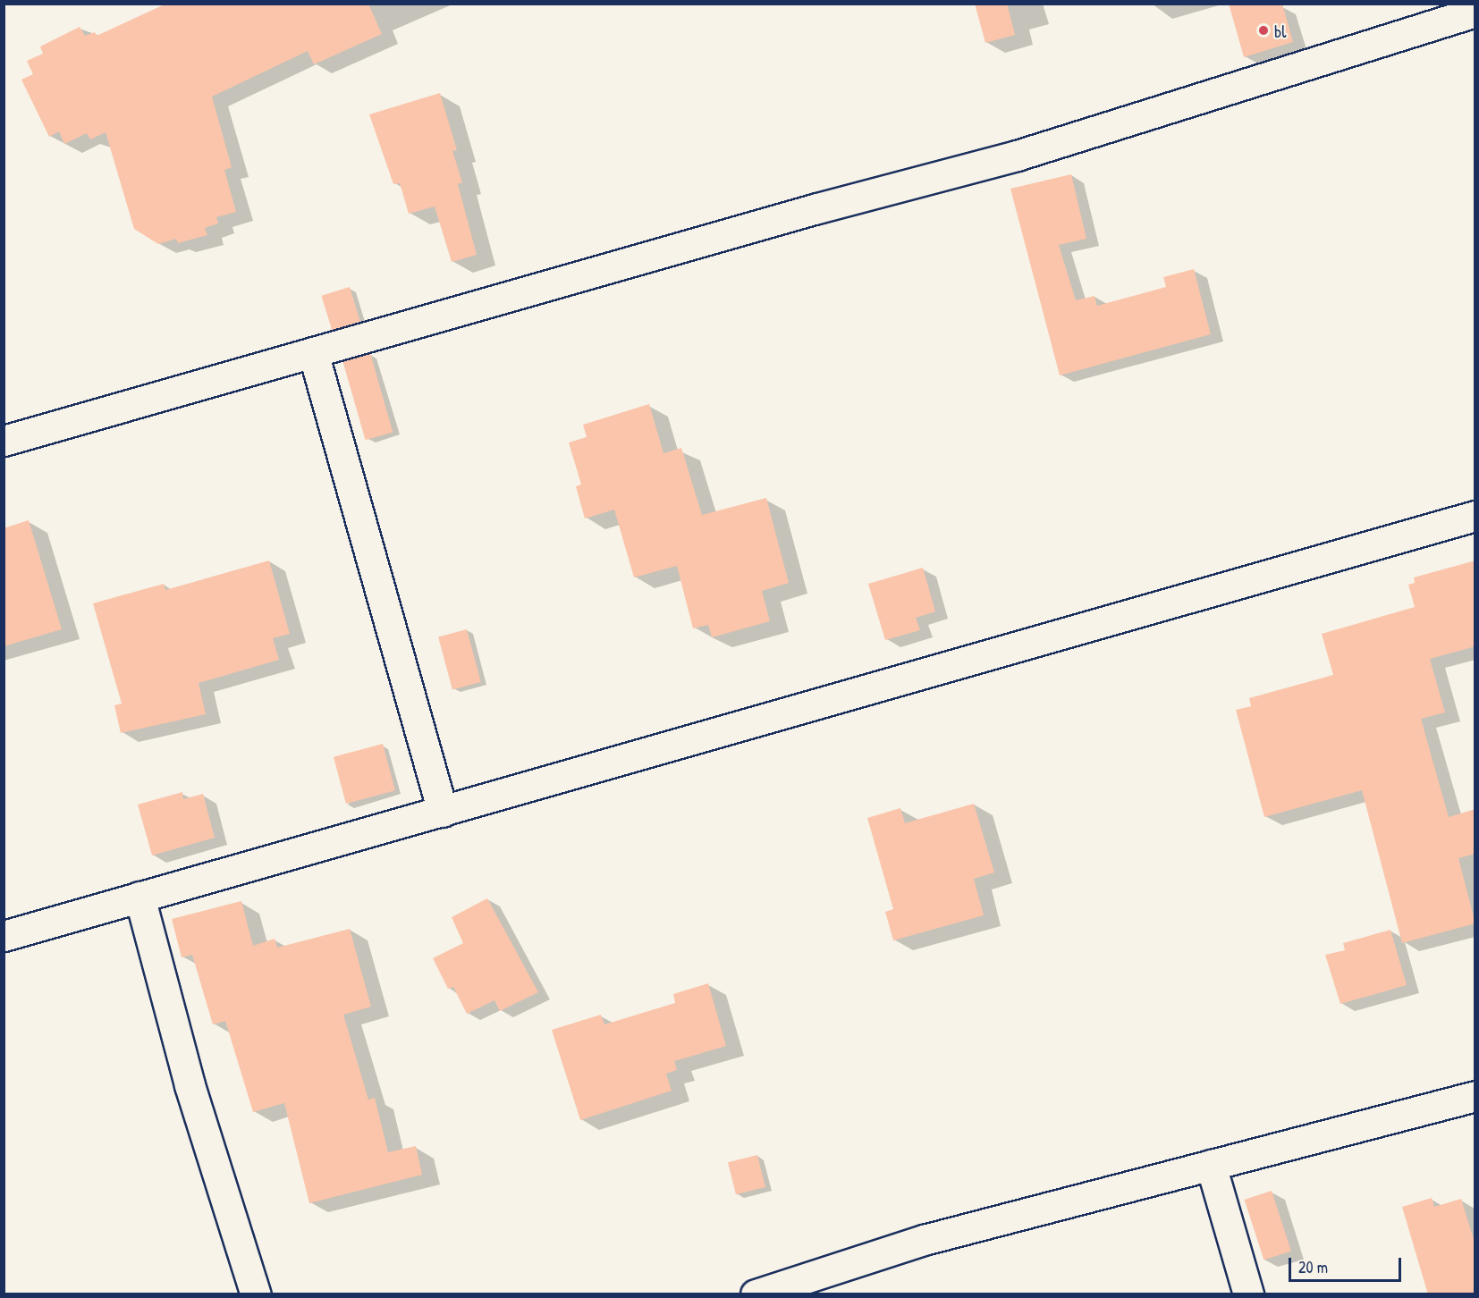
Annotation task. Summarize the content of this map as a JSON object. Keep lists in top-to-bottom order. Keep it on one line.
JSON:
{"places":["bl"],"scale_bar":"20 m"}
